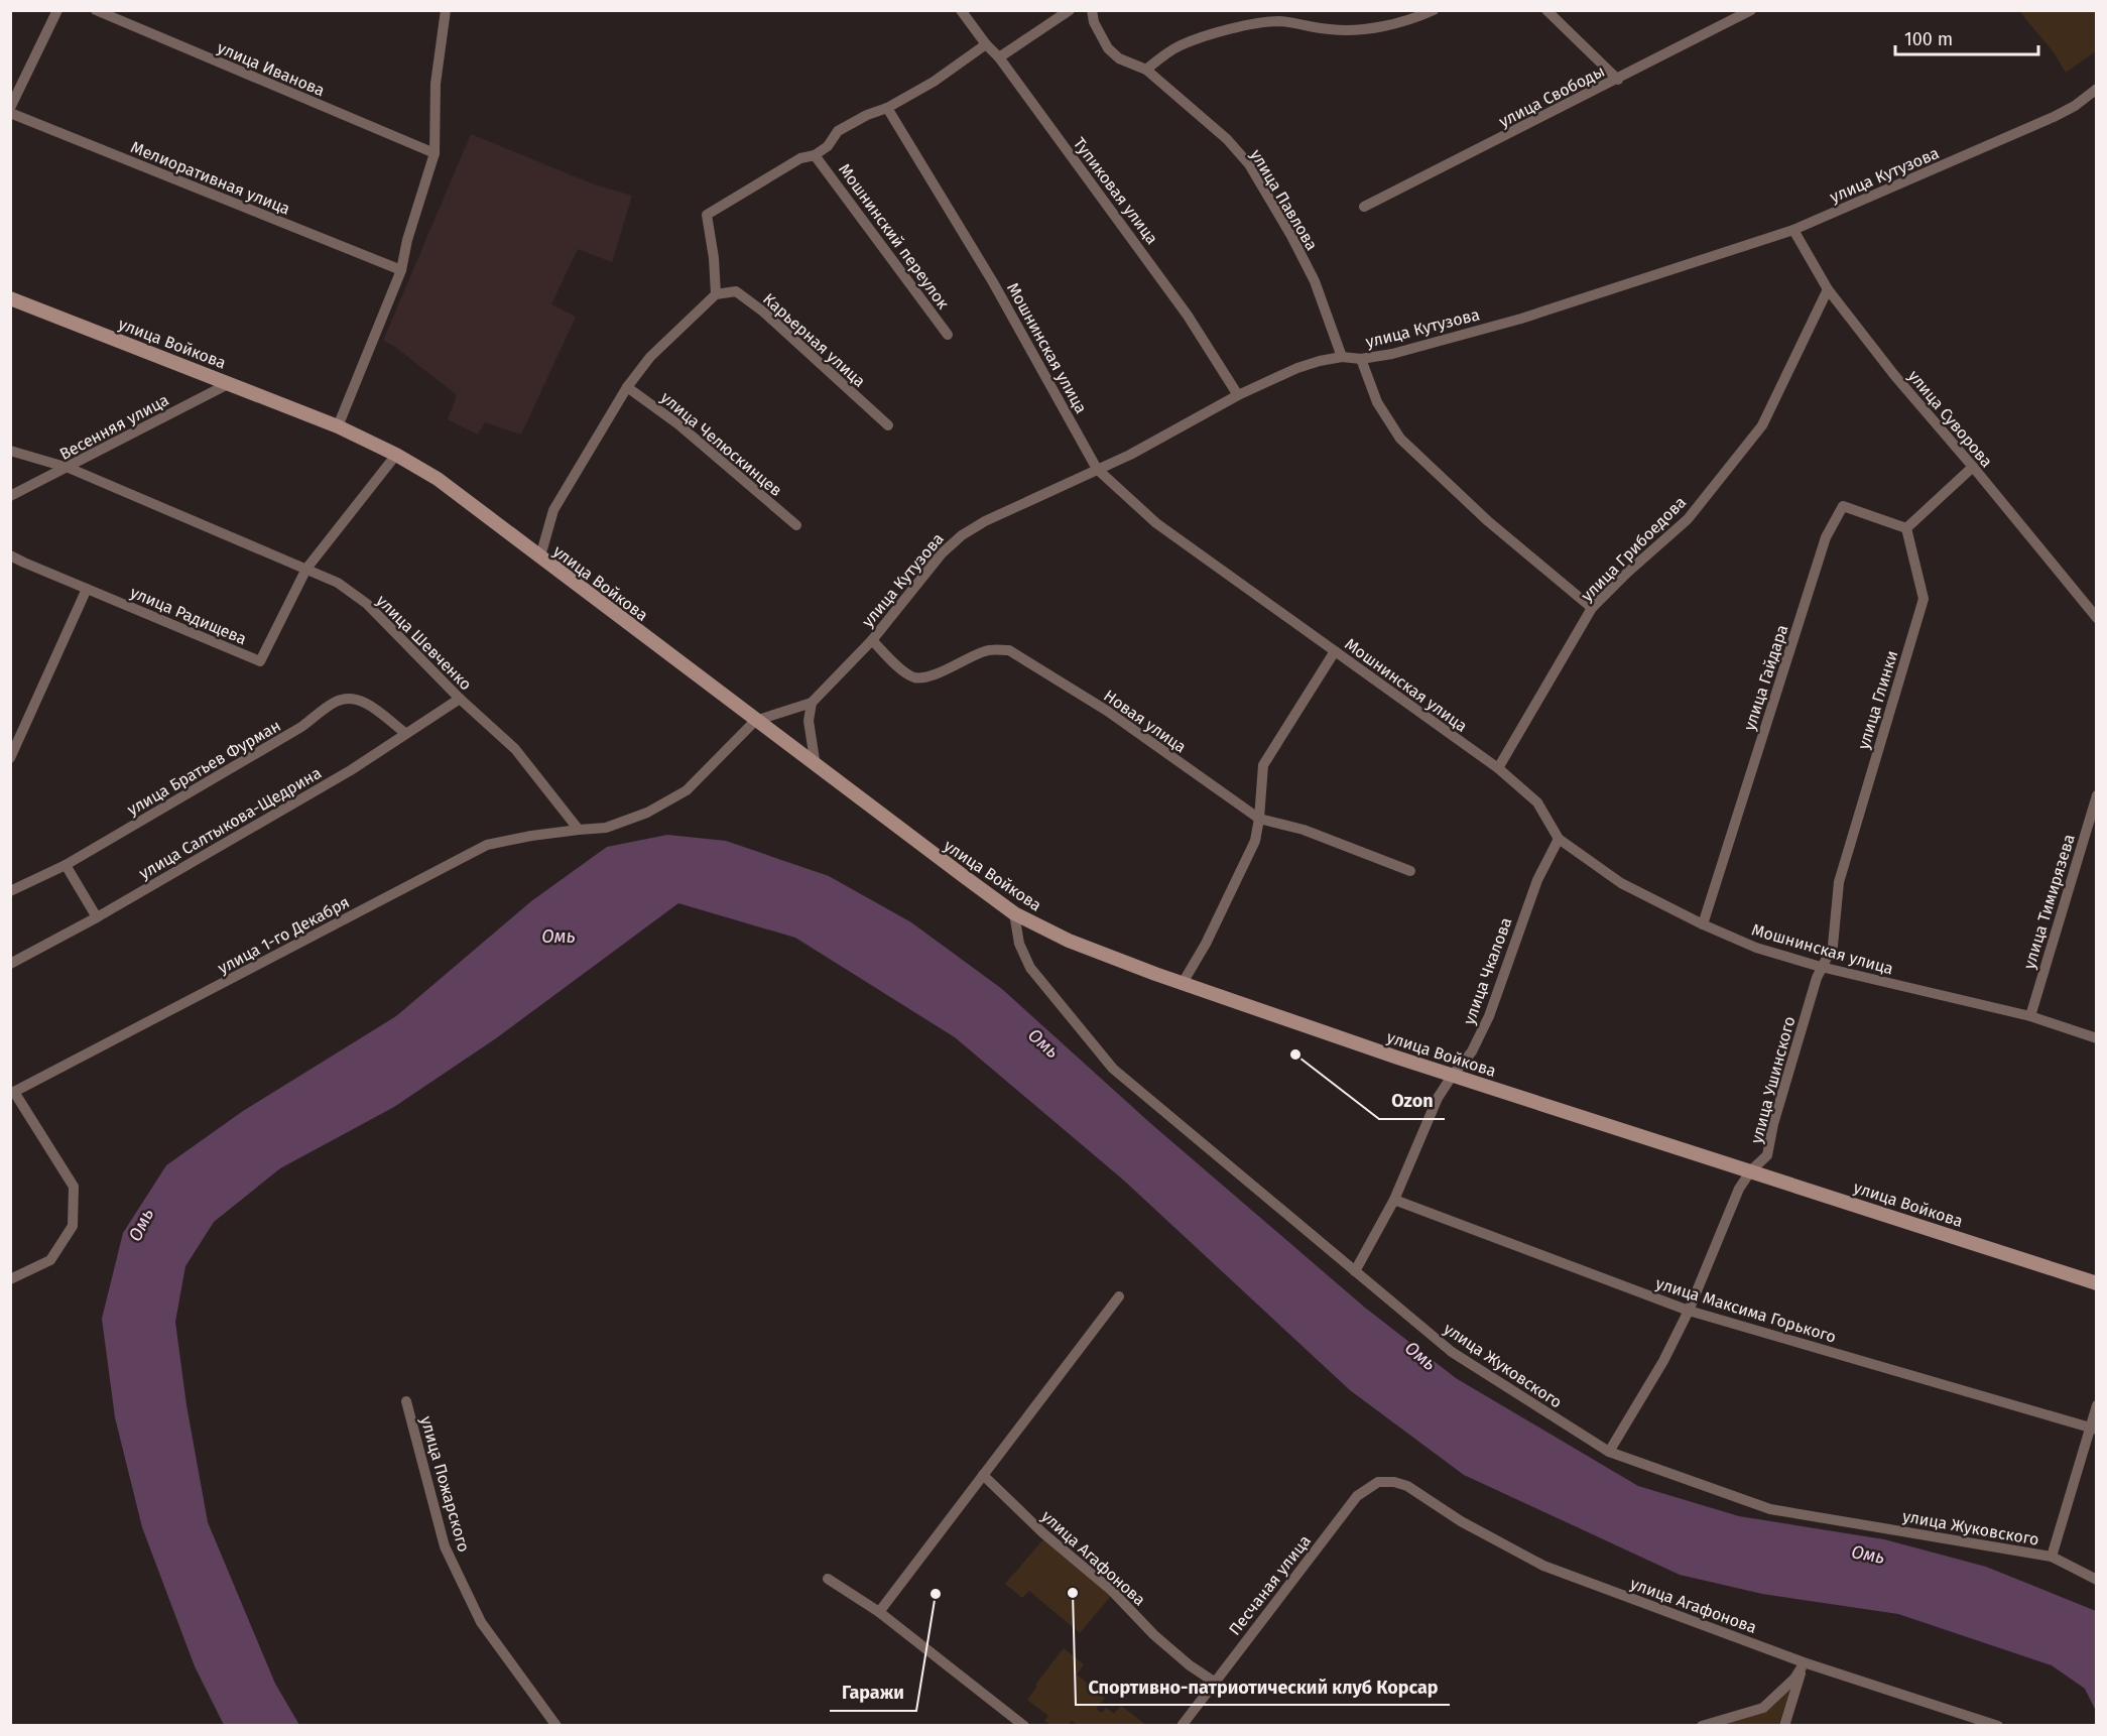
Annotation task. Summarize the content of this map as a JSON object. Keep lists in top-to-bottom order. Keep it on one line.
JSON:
{"streets":{"main road":["улица Войкова"],"street":["улица Иванова","улица Свободы","улица Кутузова","Мелиоративная улица","Тупиковая улица","улица Павлова","Мошнинский переулок","Карьерная улица","Мошнинская улица","улица Суворова","Весенняя улица","улица Челюскинцев","улица Грибоедова","улица Радищева","улица Шевченко","улица Гайдара","улица Глинки","Новая улица","улица Братьев Фурман","улица Салтыкова-Щедрина","улица Тимирязева","улица 1-го Декабря","улица Чкалова","улица Ушинского","улица Максима Горького","улица Жуковского","улица Пожарского","улица Агафонова","Песчаная улица"]},"crossings":[["улица Кутузова","Тупиковая улица"],["улица Кутузова","улица Павлова"],["улица Кутузова","улица Войкова"],["улица Кутузова","Мошнинская улица"],["улица Кутузова","улица Суворова"],["улица Кутузова","Новая улица"],["улица Войкова","Весенняя улица"],["улица Войкова","улица Чкалова"],["улица Войкова","улица Ушинского"],["улица Войкова","улица Жуковского"],["Мошнинская улица","улица Грибоедова"],["Мошнинская улица","улица Гайдара"],["Мошнинская улица","улица Глинки"],["Мошнинская улица","улица Тимирязева"],["Мошнинская улица","улица Чкалова"],["Мошнинская улица","улица Ушинского"],["улица Суворова","улица Грибоедова"],["Весенняя улица","улица Шевченко"],["улица Радищева","улица Шевченко"],["улица Шевченко","улица Салтыкова-Щедрина"],["улица Шевченко","улица 1-го Декабря"],["улица Гайдара","улица Глинки"],["улица Глинки","улица Ушинского"],["улица Братьев Фурман","улица Салтыкова-Щедрина"],["улица Чкалова","улица Максима Горького"],["улица Чкалова","улица Жуковского"],["улица Ушинского","улица Максима Горького"],["улица Ушинского","улица Жуковского"],["улица Агафонова","Песчаная улица"]],"water":["Омь"],"places":["Ozon","Спортивно-патриотический клуб Корсар","Гаражи"],"scale_bar":"100 m"}
